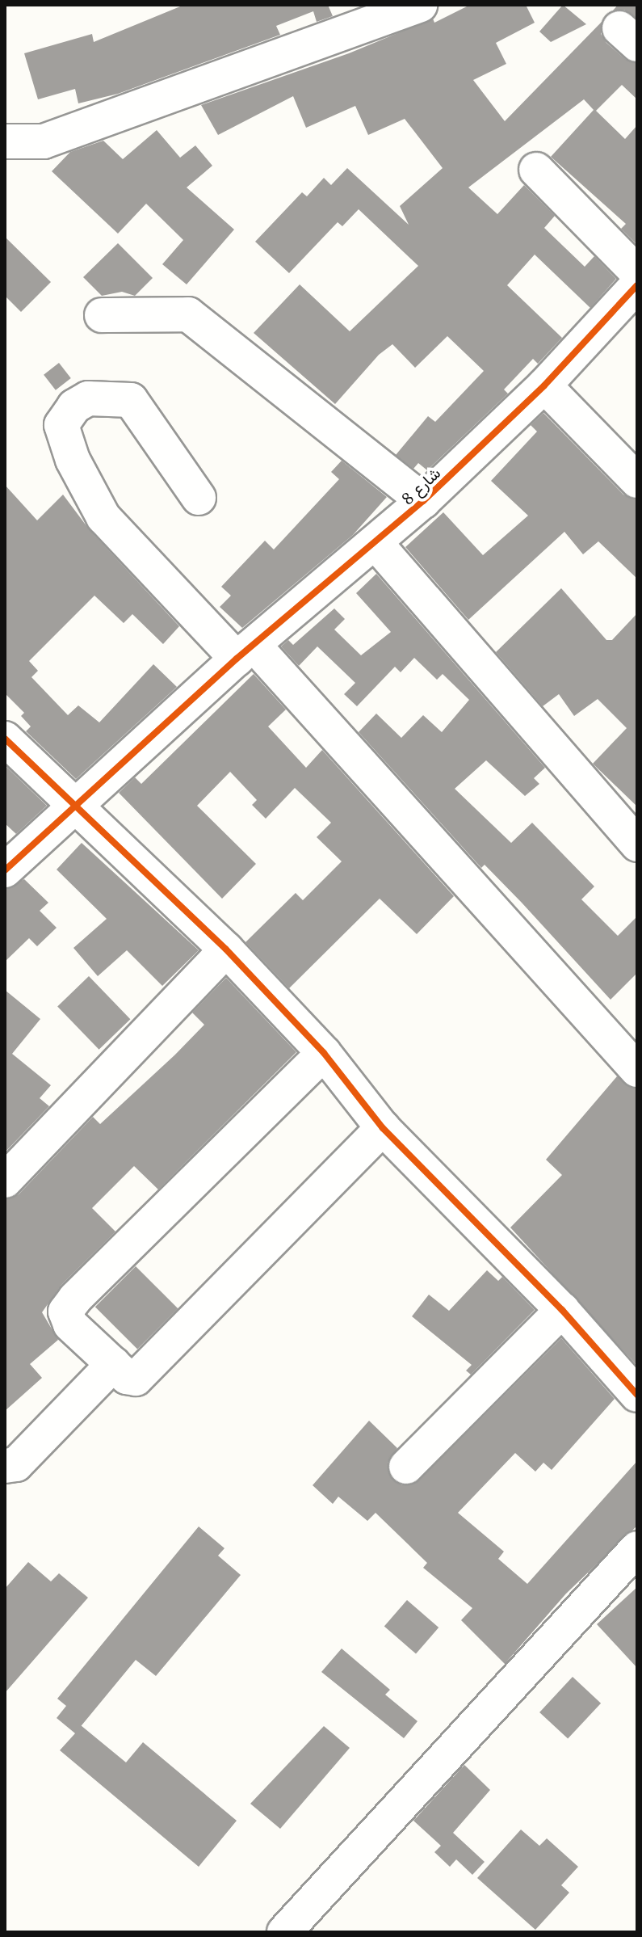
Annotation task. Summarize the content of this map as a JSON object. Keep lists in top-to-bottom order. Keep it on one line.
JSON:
{"streets":{"street":["شارع 8"]}}
